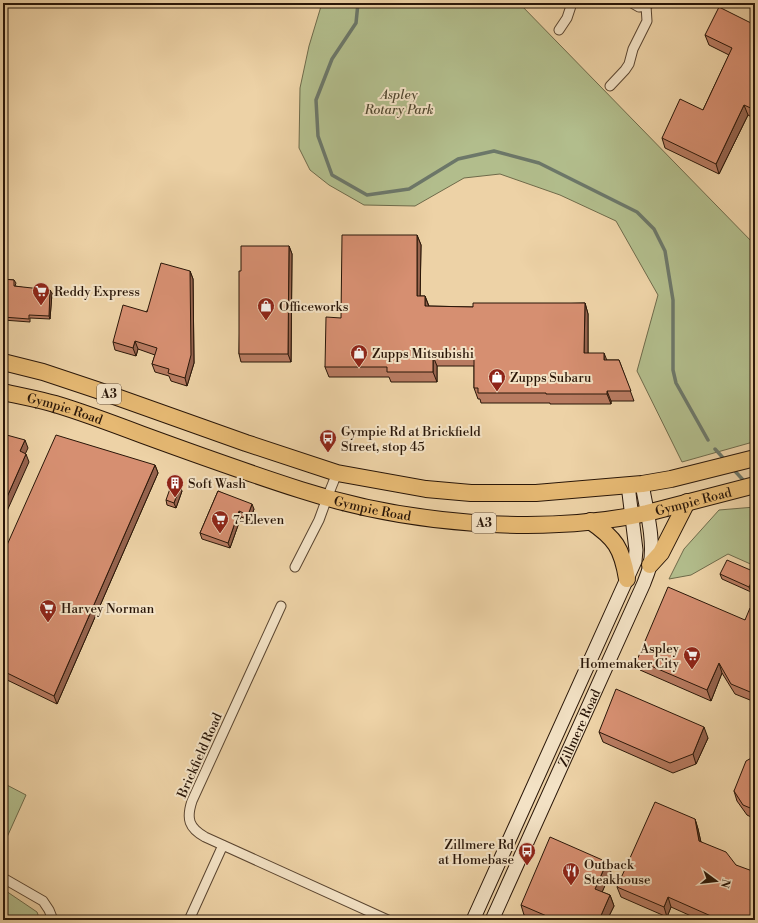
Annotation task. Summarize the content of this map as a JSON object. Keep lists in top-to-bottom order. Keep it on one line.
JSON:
{"streets":{"highway":["A3","Gympie Road"],"main road":["Zillmere Road"],"street":["Brickfield Road"]},"crossings":[["Gympie Road","Zillmere Road"]],"parks":["Aspley Rotary Park"],"places":{"supermarket":["Reddy Express","7-Eleven","Harvey Norman","Aspley Homemaker City"],"shop":["Officeworks","Zupps Mitsubishi","Zupps Subaru"],"bus stop":["Gympie Rd at Brickfield Street, stop 45","Zillmere Rd at Homebase"],"building":["Soft Wash"],"restaurant":["Outback Steakhouse"]},"north":"right"}
